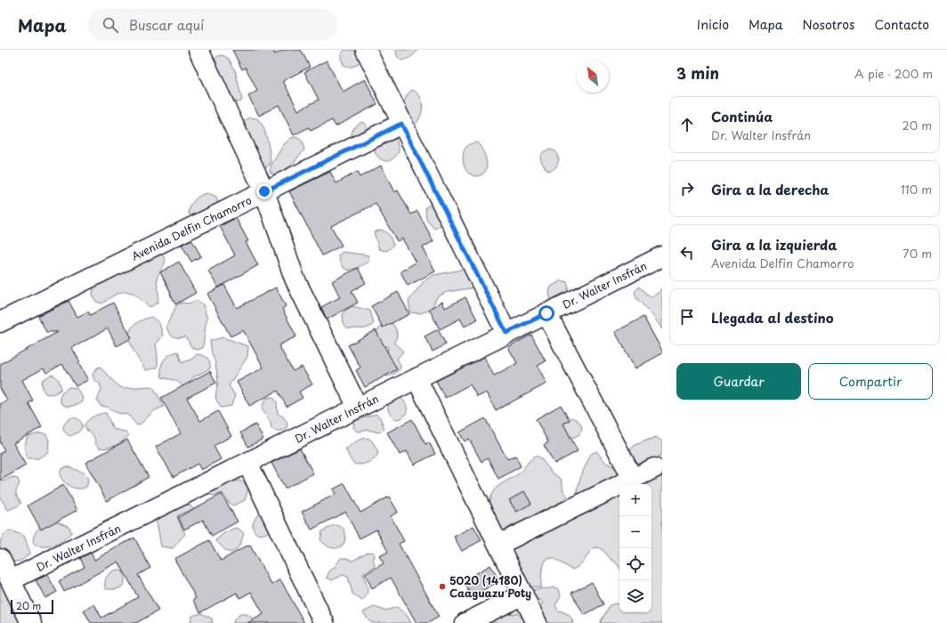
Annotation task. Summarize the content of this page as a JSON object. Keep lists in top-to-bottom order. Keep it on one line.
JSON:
{"streets":{"street":["Avenida Delfin Chamorro","Dr. Walter Insfrán"]},"places":["5020 (14180) Caaguazu Poty"],"scale_bar":"20 m","north":"top left","page":{"header":"Mapa","search":"Buscar aquí","nav":["Inicio","Mapa","Nosotros","Contacto"],"heading":["3 min","A pie · 200 m"],"list":[["Continúa","Dr. Walter Insfrán","20 m"],["Gira a la derecha","110 m"],["Gira a la izquierda","Avenida Delfin Chamorro","70 m"],"Llegada al destino"],"buttons":["Guardar","Compartir"],"map_buttons":["+","−"],"scale":"20 m"}}
